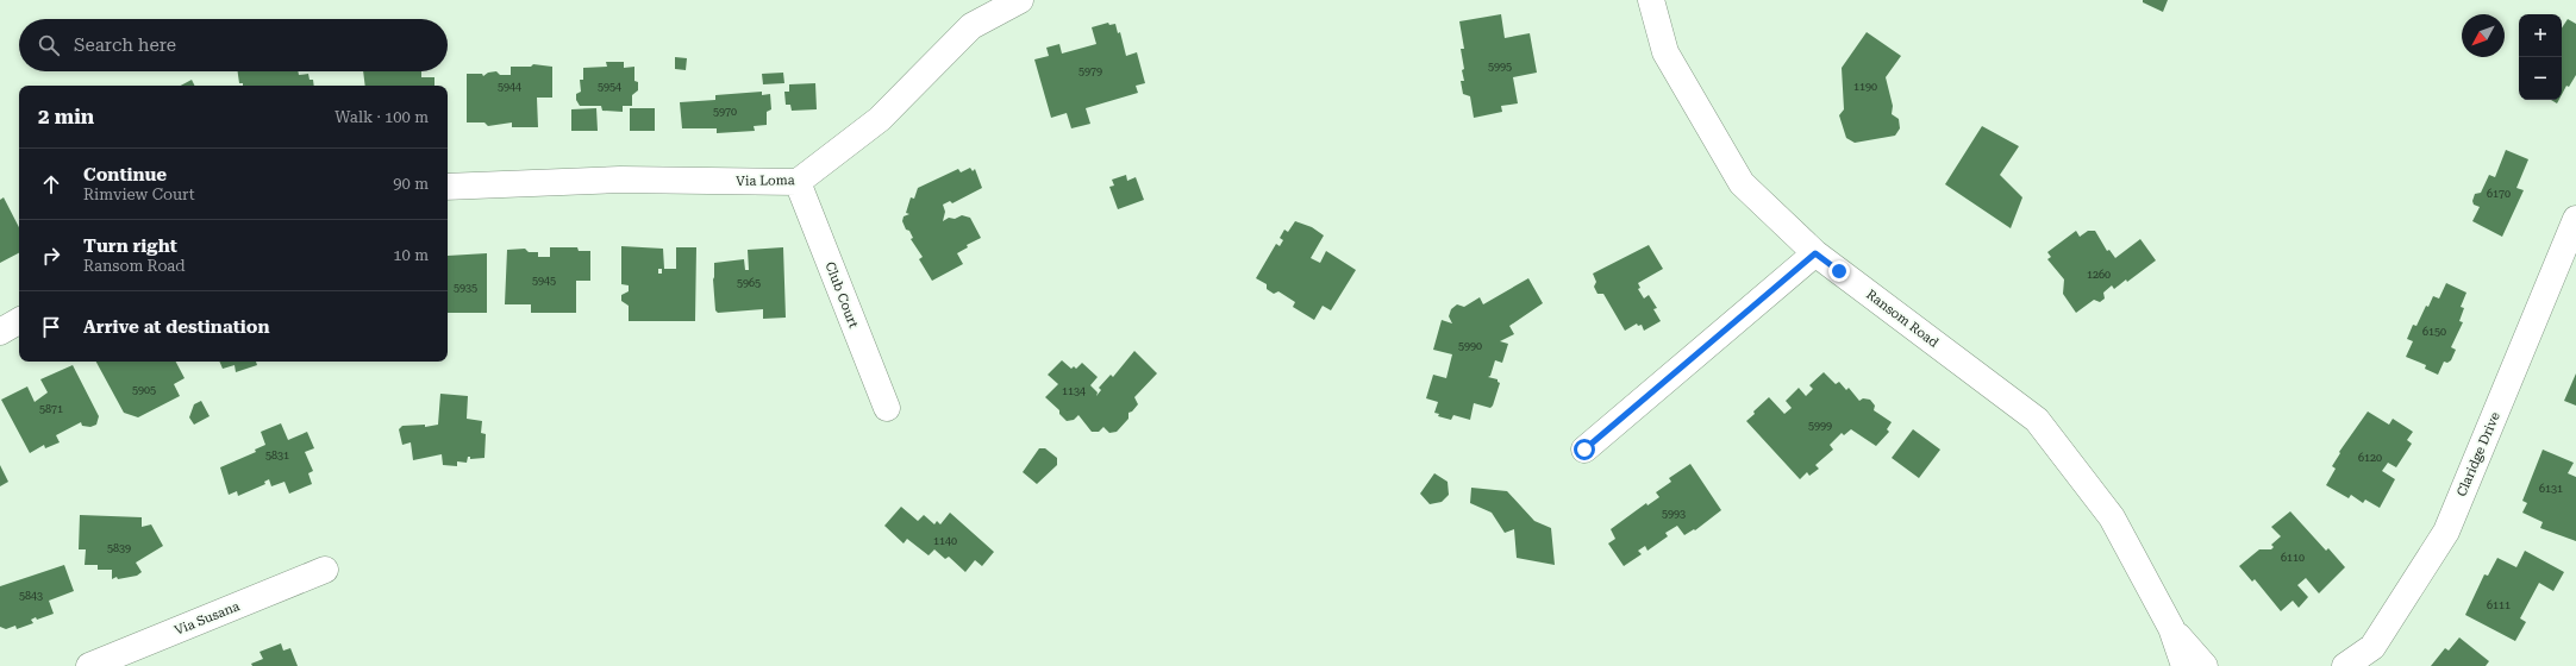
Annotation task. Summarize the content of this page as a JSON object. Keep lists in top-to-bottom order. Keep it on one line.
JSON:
{"streets":{"street":["Via Loma","Club Court","Ransom Road","Claridge Drive","Via Susana"]},"crossings":[["Via Loma","Club Court"]],"house_numbers":["5995","5979","5944","5954","1190","5970","6170","1260","5945","5965","5935","6150","5990","5905","1134","5871","5999","5831","6120","6131","5993","1140","5839","6110","5843","6111"],"north":"bottom left","page":{"map_buttons":["+","−"],"search":"Search here","heading":["2 min","Walk · 100 m"],"list":[["Continue","Rimview Court","90 m"],["Turn right","Ransom Road","10 m"],"Arrive at destination"]}}
